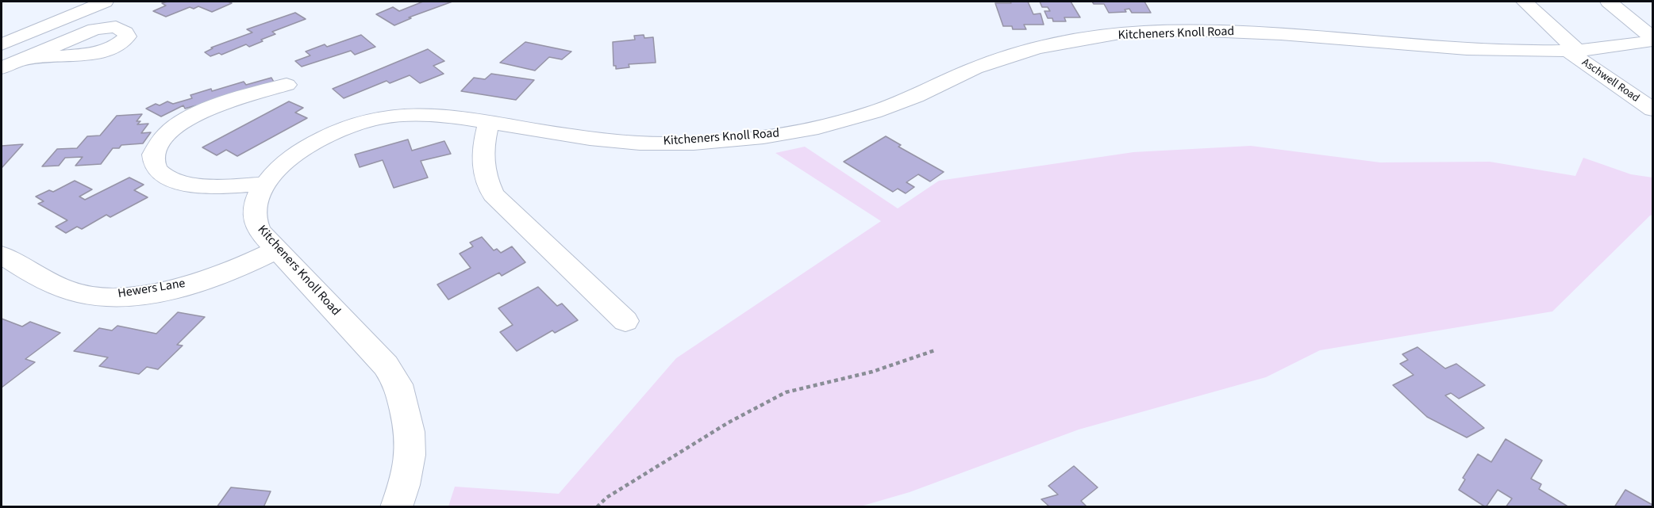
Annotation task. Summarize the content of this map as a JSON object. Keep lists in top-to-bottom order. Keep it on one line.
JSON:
{"streets":{"street":["Kitcheners Knoll Road","Aschwell Road","Hewers Lane"]},"crossings":[["Kitcheners Knoll Road","Aschwell Road"],["Kitcheners Knoll Road","Hewers Lane"]]}
